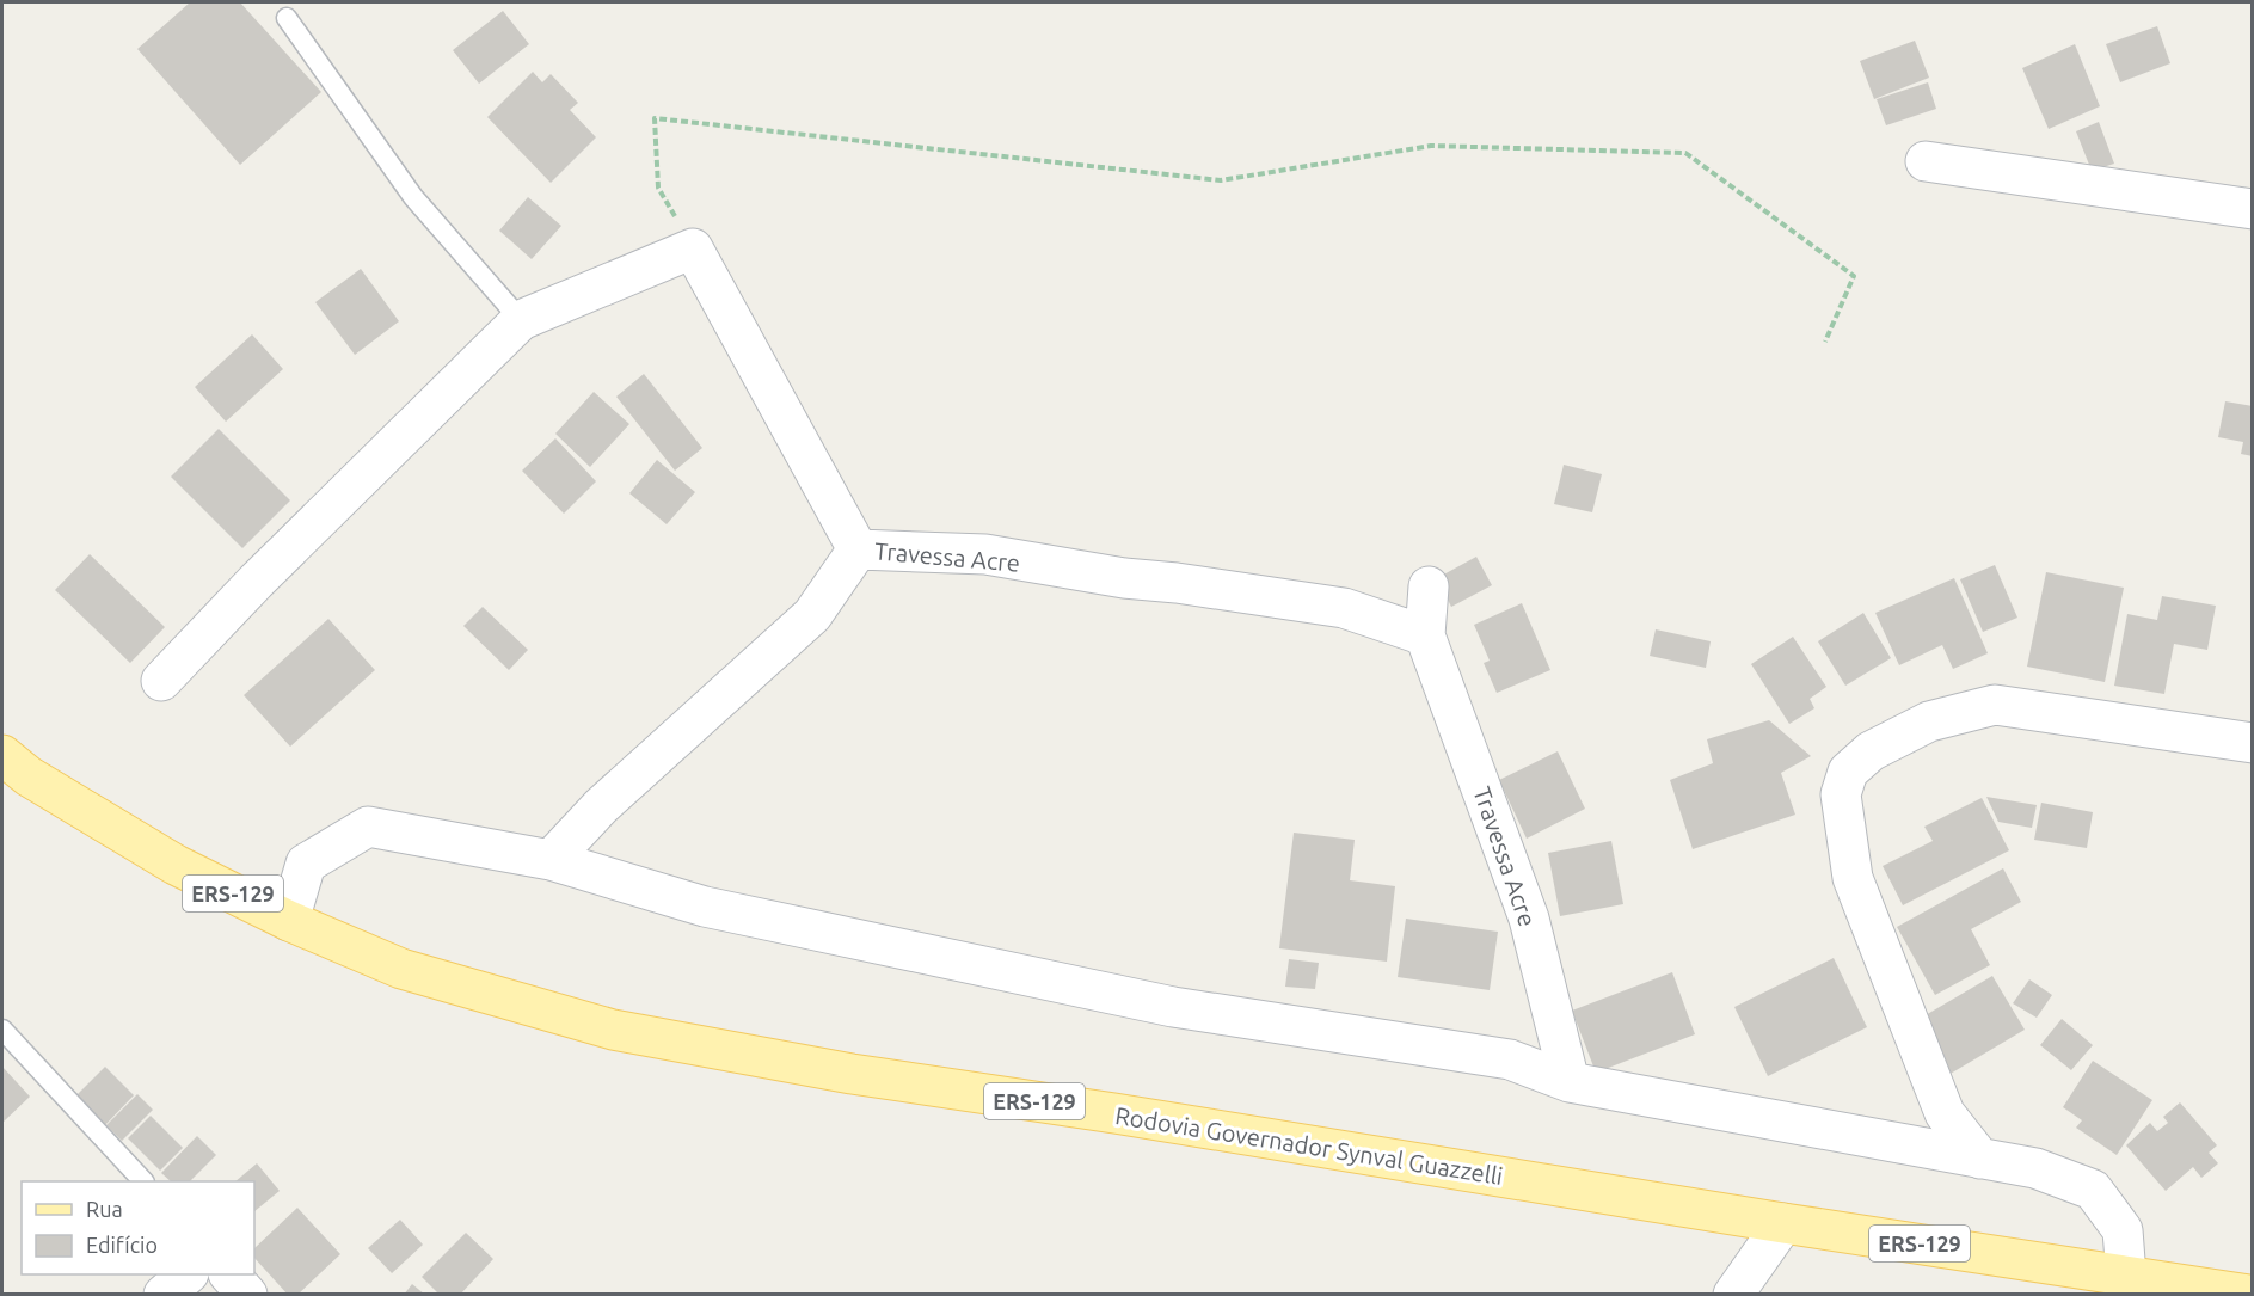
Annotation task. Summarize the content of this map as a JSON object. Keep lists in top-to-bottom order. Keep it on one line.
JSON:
{"streets":{"main road":["ERS-129","Rodovia Governador Synval Guazzelli"],"street":["Travessa Acre"]},"legend":["Rua","Edifício"]}
